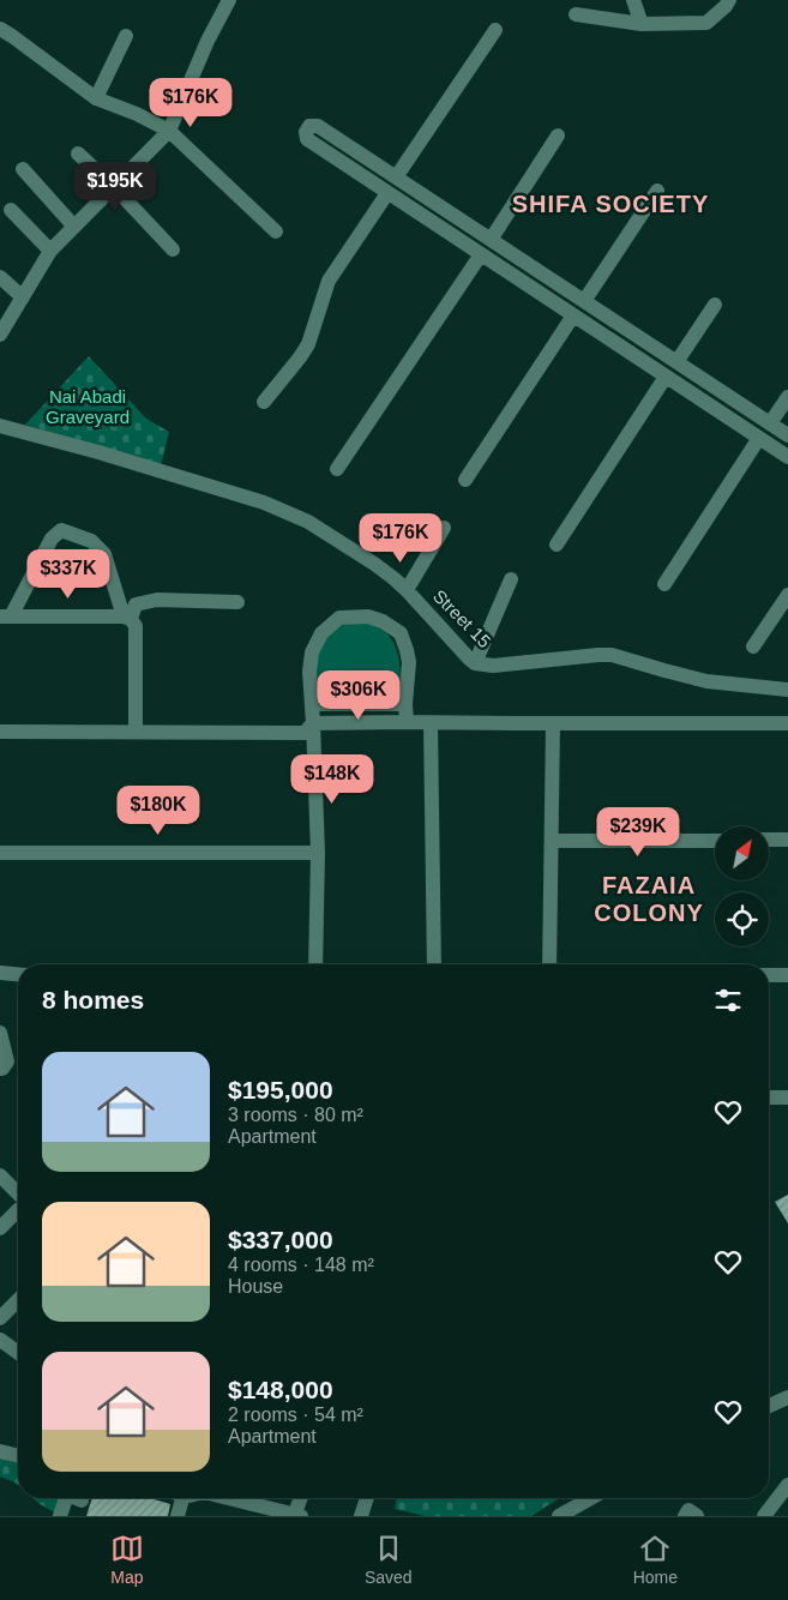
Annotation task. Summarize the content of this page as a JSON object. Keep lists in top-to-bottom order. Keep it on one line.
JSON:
{"streets":{"street":["Street 15"]},"districts":["SHIFA SOCIETY","FAZAIA COLONY"],"parks":["Nai Abadi Graveyard"],"north":"top right","page":{"price":["$176K","$195K","$176K","$337K","$306K","$148K","$180K","$239K"],"heading":"8 homes","list":[{"name":"$195,000","note":"3 rooms · 80 m² · Apartment"},{"name":"$337,000","note":"4 rooms · 148 m² · House"},{"name":"$148,000","note":"2 rooms · 54 m² · Apartment"}],"tabs":["Map","Saved","Home"]}}
